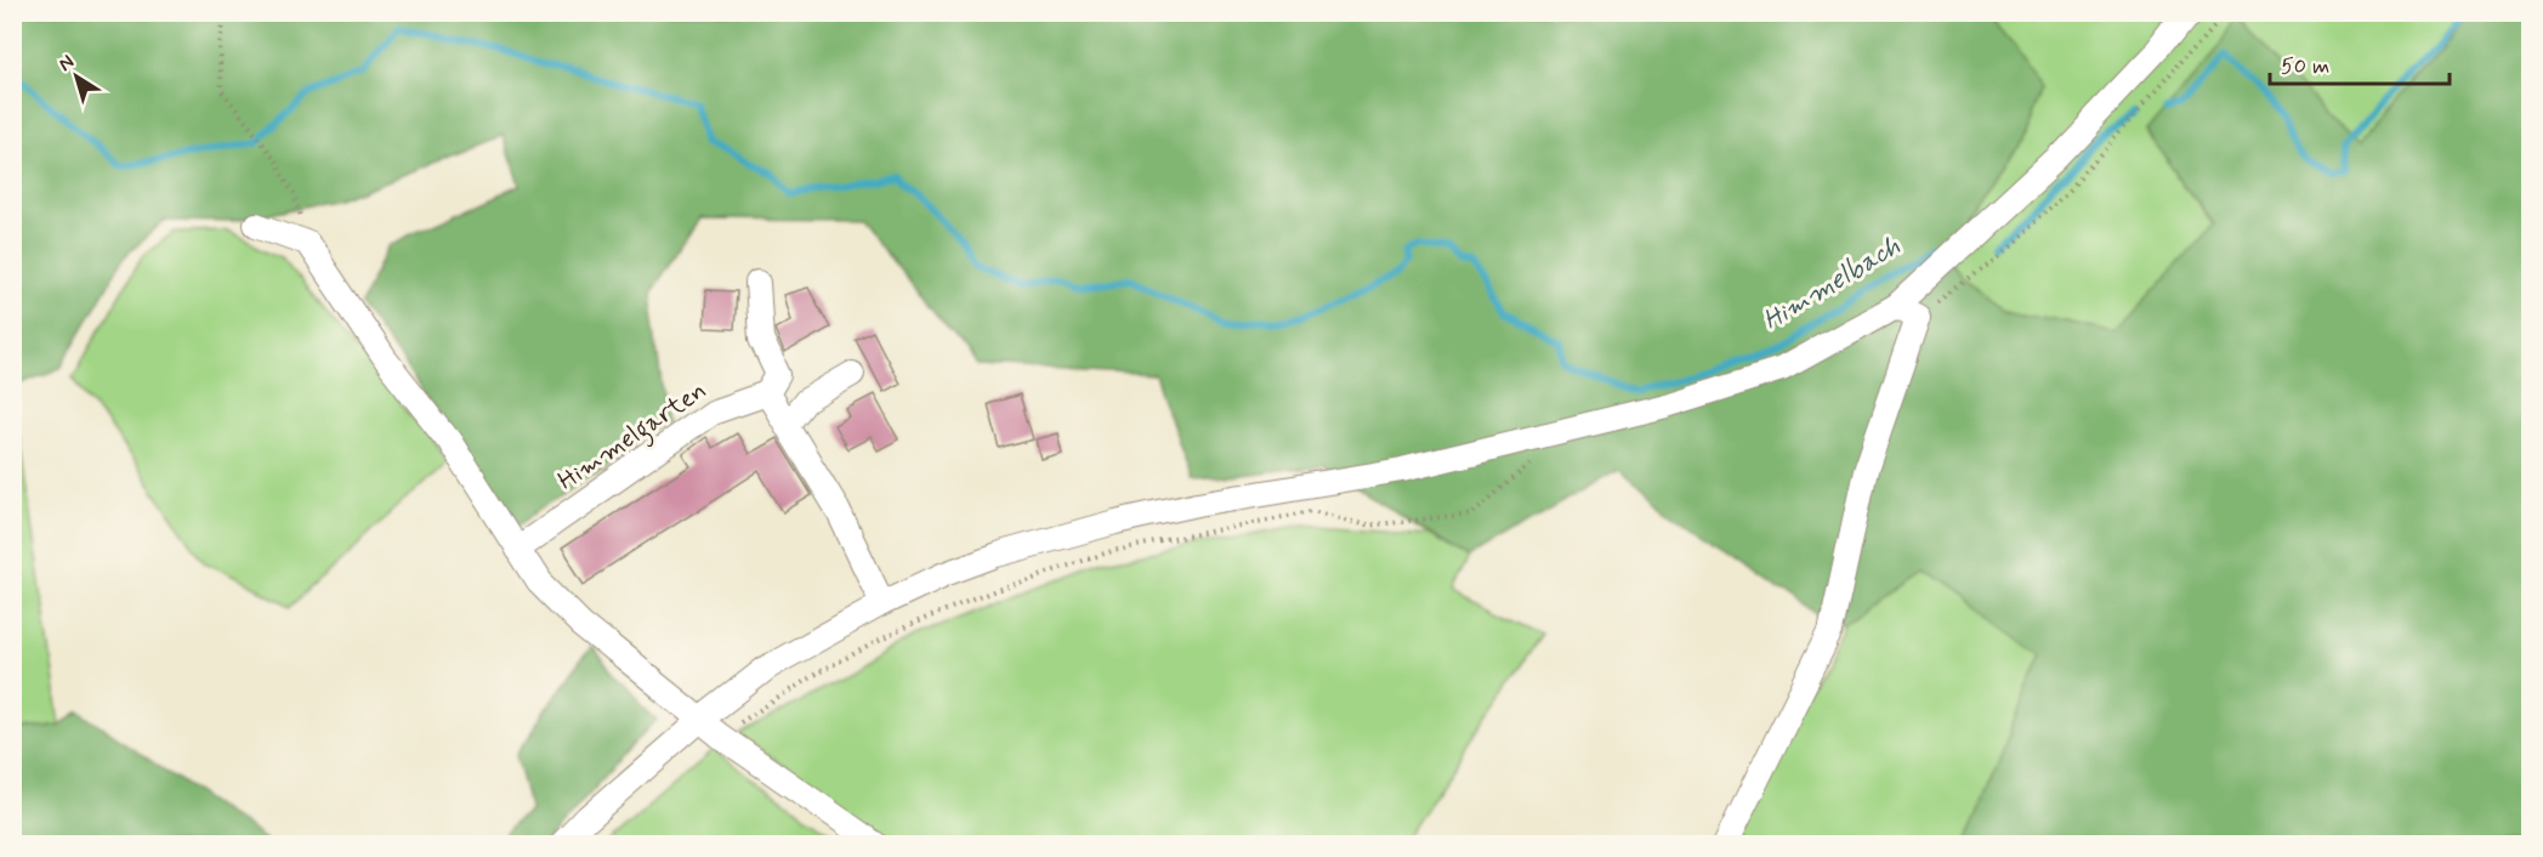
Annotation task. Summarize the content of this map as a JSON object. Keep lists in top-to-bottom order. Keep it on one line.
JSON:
{"streets":{"street":["Himmelgarten"]},"water":["Himmelbach"],"scale_bar":"50 m","north":"top left"}
